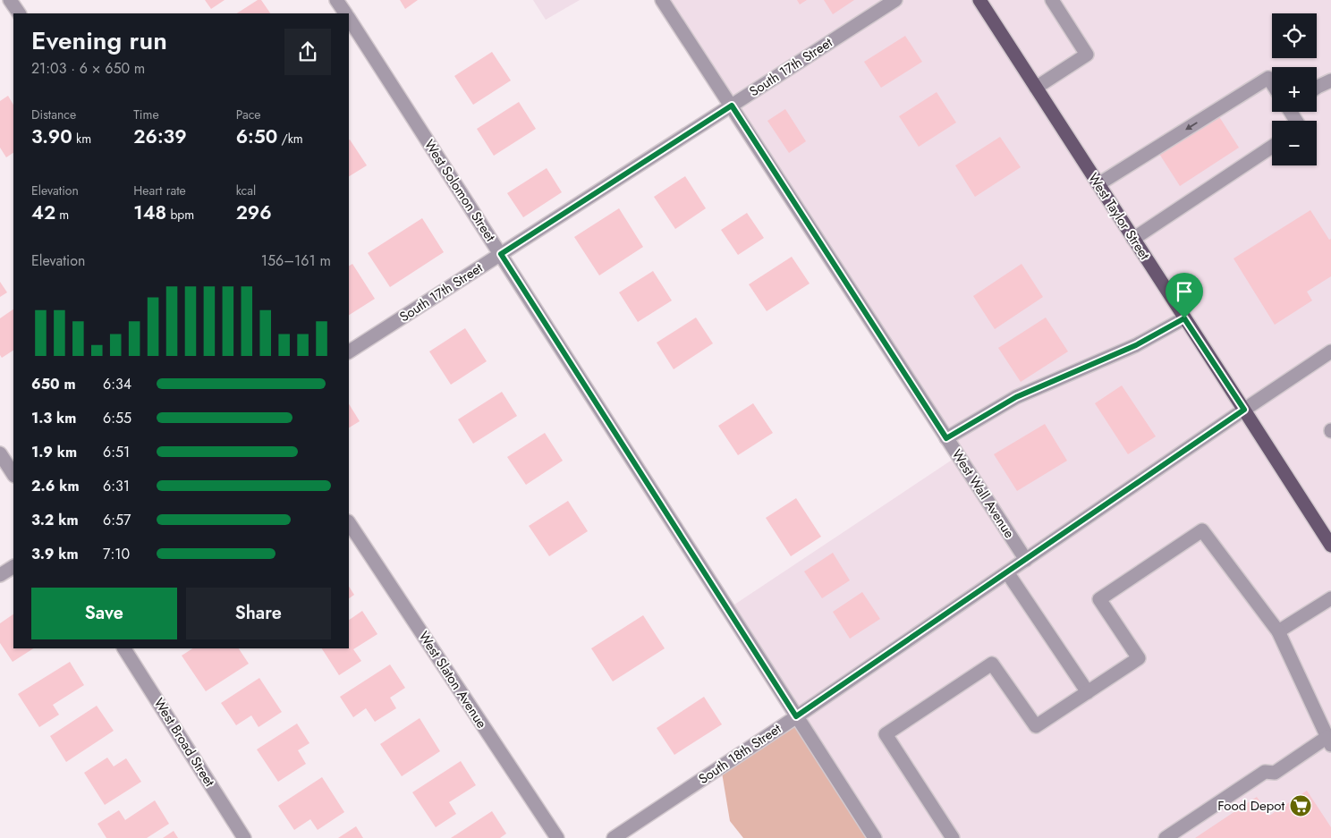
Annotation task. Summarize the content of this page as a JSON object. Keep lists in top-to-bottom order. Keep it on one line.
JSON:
{"streets":{"main road":["West Taylor Street"],"street":["South 17th Street","West Solomon Street","West Wall Avenue","West Slaton Avenue","West Broad Street","South 18th Street"]},"crossings":[["South 17th Street","West Solomon Street"],["South 17th Street","West Wall Avenue"],["West Solomon Street","South 18th Street"],["West Taylor Street","South 18th Street"],["West Wall Avenue","South 18th Street"]],"places":{"supermarket":["Food Depot"]},"page":{"map_buttons":["+","−"],"heading":["Evening run","21:03 · 6 × 650 m"],"stats":[["Distance","3.90 km"],["Time","26:39"],["Pace","6:50 /km"],["Elevation","42 m"],["Heart rate","148 bpm"],["kcal","296"]],"chart":["Elevation","156–161 m"],"list":[{"name":"650 m","note":"6:34"},{"name":"1.3 km","note":"6:55"},{"name":"1.9 km","note":"6:51"},{"name":"2.6 km","note":"6:31"},{"name":"3.2 km","note":"6:57"},{"name":"3.9 km","note":"7:10"}],"buttons":["Save","Share"]}}
